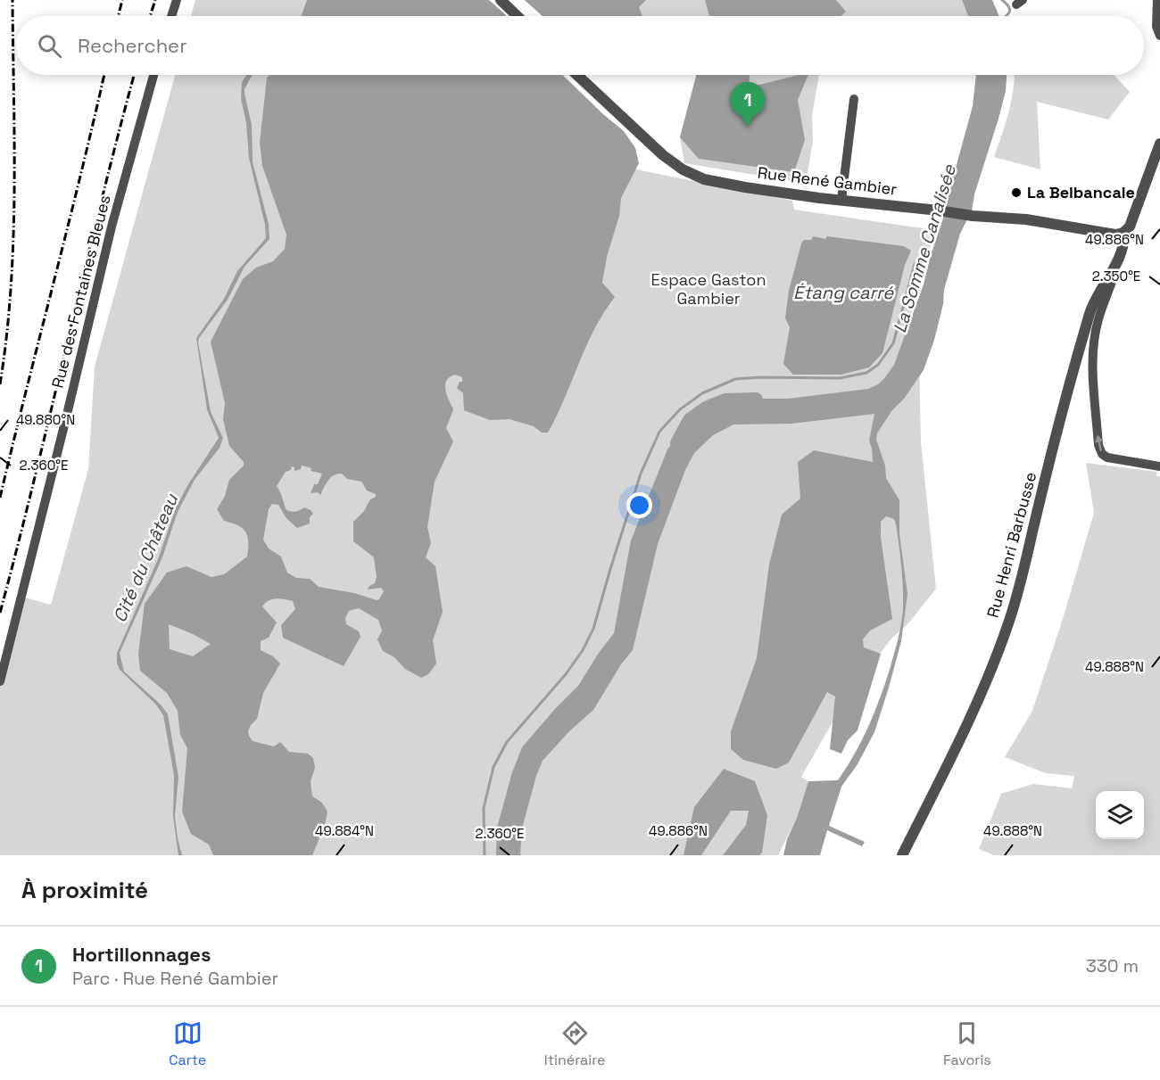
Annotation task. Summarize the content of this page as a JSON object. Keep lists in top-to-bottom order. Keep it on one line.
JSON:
{"streets":{"street":["Rue René Gambier","Rue des Fontaines Bleues","Rue Henri Barbusse"]},"crossings":[["Rue René Gambier","Rue Henri Barbusse"]],"water":["La Somme Canalisée","Étang carré","Cité du Château"],"parks":["Espace Gaston Gambier"],"places":["La Belbancale"],"page":{"search":"Rechercher","pins":"1","heading":"À proximité","list":[{"mark":"1","name":"Hortillonnages","note":"Parc · Rue René Gambier","value":"330 m"}],"nav":["Carte","Itinéraire","Favoris"]},"coordinates":["49.886°N","2.350°E","49.880°N","2.360°E","49.888°N","49.884°N"]}
